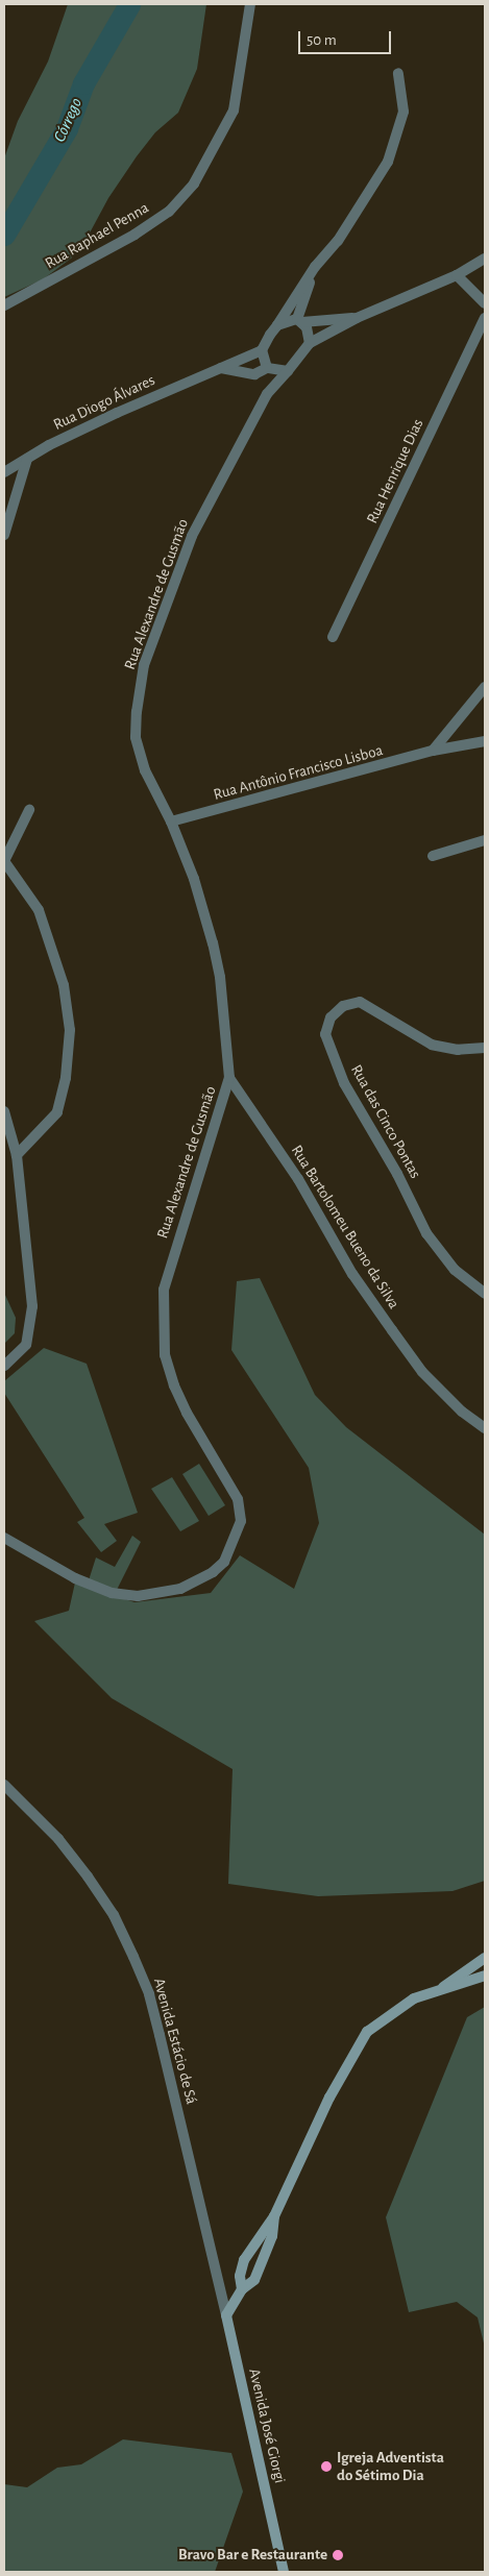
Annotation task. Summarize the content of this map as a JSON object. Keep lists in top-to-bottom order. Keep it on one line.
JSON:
{"streets":{"street":["Rua Raphael Penna","Rua Diogo Álvares","Rua Henrique Dias","Rua Alexandre de Gusmão","Rua Antônio Francisco Lisboa","Rua das Cinco Pontas","Rua Bartolomeu Bueno da Silva","Avenida Estácio de Sá","Avenida José Giorgi"]},"crossings":[["Rua Diogo Álvares","Rua Alexandre de Gusmão"],["Rua Alexandre de Gusmão","Rua Antônio Francisco Lisboa"],["Rua Alexandre de Gusmão","Rua Bartolomeu Bueno da Silva"],["Avenida Estácio de Sá","Avenida José Giorgi"]],"water":["Córrego"],"places":["Igreja Adventista do Sétimo Dia","Bravo Bar e Restaurante"],"scale_bar":"50 m"}
